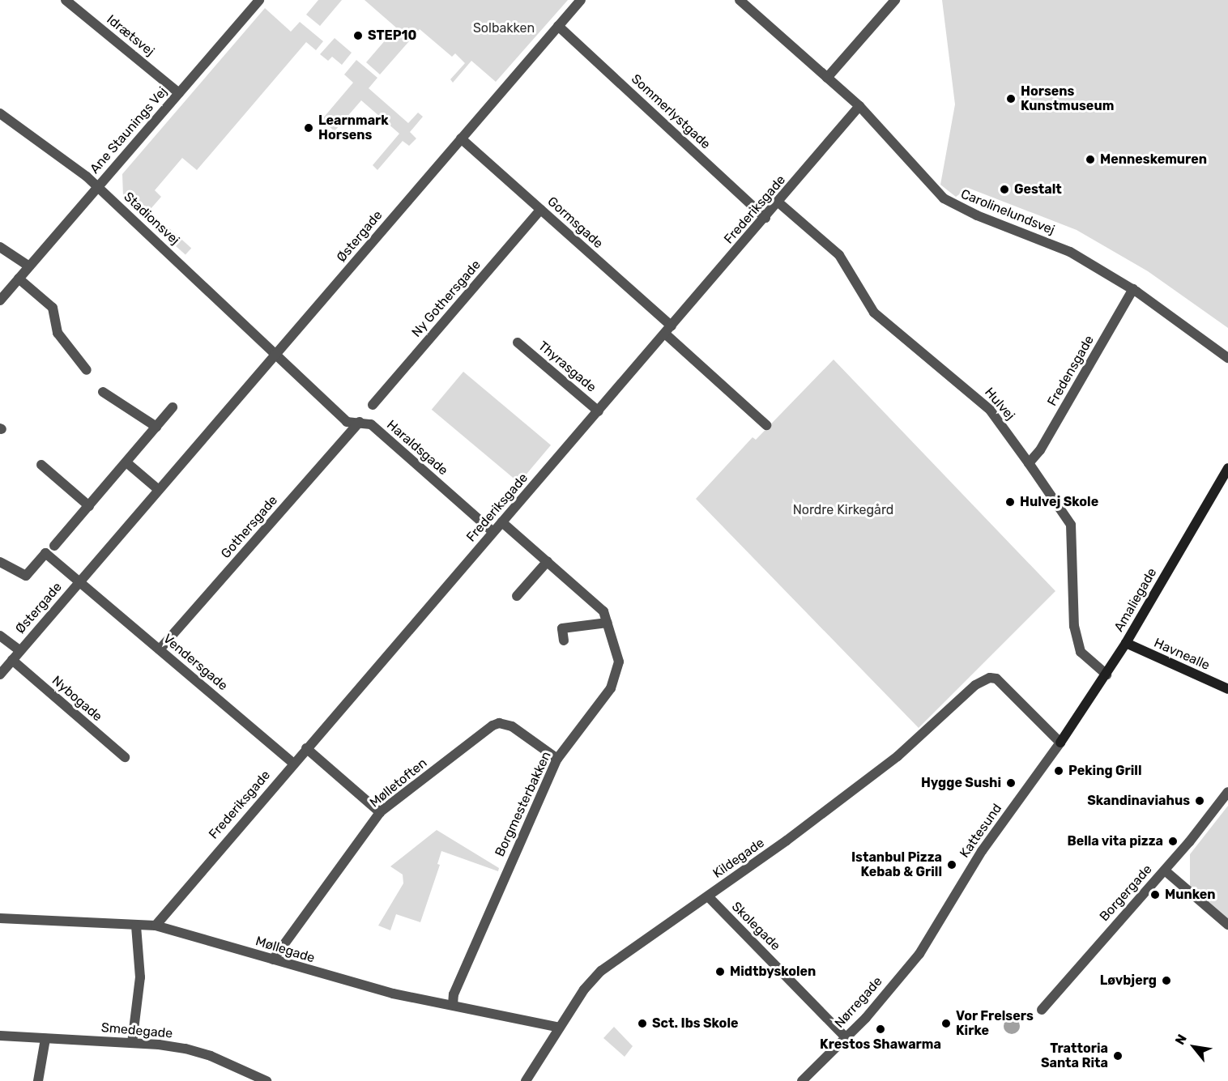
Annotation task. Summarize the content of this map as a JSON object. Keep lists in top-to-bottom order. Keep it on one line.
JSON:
{"streets":{"street":["Idrætsvej","Sommerlystgade","Ane Staunings Vej","Frederiksgade","Carolinelundsvej","Stadionsvej","Gormsgade","Østergade","Ny Gothersgade","Thyrasgade","Fredensgade","Hulvej","Haraldsgade","Gothersgade","Amaliegade","Havnealle","Vendersgade","Nybogade","Mølletoften","Borgmesterbakken","Kattesund","Kildegade","Borgergade","Skolegade","Møllegade","Nørregade","Smedegade"]},"crossings":[["Idrætsvej","Ane Staunings Vej"],["Sommerlystgade","Frederiksgade"],["Sommerlystgade","Østergade"],["Ane Staunings Vej","Stadionsvej"],["Frederiksgade","Carolinelundsvej"],["Frederiksgade","Gormsgade"],["Frederiksgade","Thyrasgade"],["Frederiksgade","Hulvej"],["Frederiksgade","Haraldsgade"],["Frederiksgade","Vendersgade"],["Frederiksgade","Borgmesterbakken"],["Frederiksgade","Møllegade"],["Carolinelundsvej","Fredensgade"],["Stadionsvej","Østergade"],["Stadionsvej","Haraldsgade"],["Gormsgade","Østergade"],["Gormsgade","Ny Gothersgade"],["Østergade","Haraldsgade"],["Østergade","Vendersgade"],["Østergade","Nybogade"],["Fredensgade","Hulvej"],["Hulvej","Amaliegade"],["Haraldsgade","Gothersgade"],["Gothersgade","Vendersgade"],["Amaliegade","Havnealle"],["Amaliegade","Kattesund"],["Amaliegade","Kildegade"],["Mølletoften","Borgmesterbakken"],["Mølletoften","Møllegade"],["Borgmesterbakken","Møllegade"],["Kattesund","Kildegade"],["Kattesund","Nørregade"],["Kildegade","Skolegade"],["Kildegade","Møllegade"],["Skolegade","Nørregade"]],"parks":["Solbakken","Nordre Kirkegård"],"places":["STEP10","Horsens Kunstmuseum","Learnmark Horsens","Menneskemuren","Gestalt","Hulvej Skole","Peking Grill","Hygge Sushi","Skandinaviahus","Bella vita pizza","Istanbul Pizza Kebab & Grill","Munken","Midtbyskolen","Løvbjerg","Sct. Ibs Skole","Vor Frelsers Kirke","Krestos Shawarma","Trattoria Santa Rita"],"north":"top left"}
